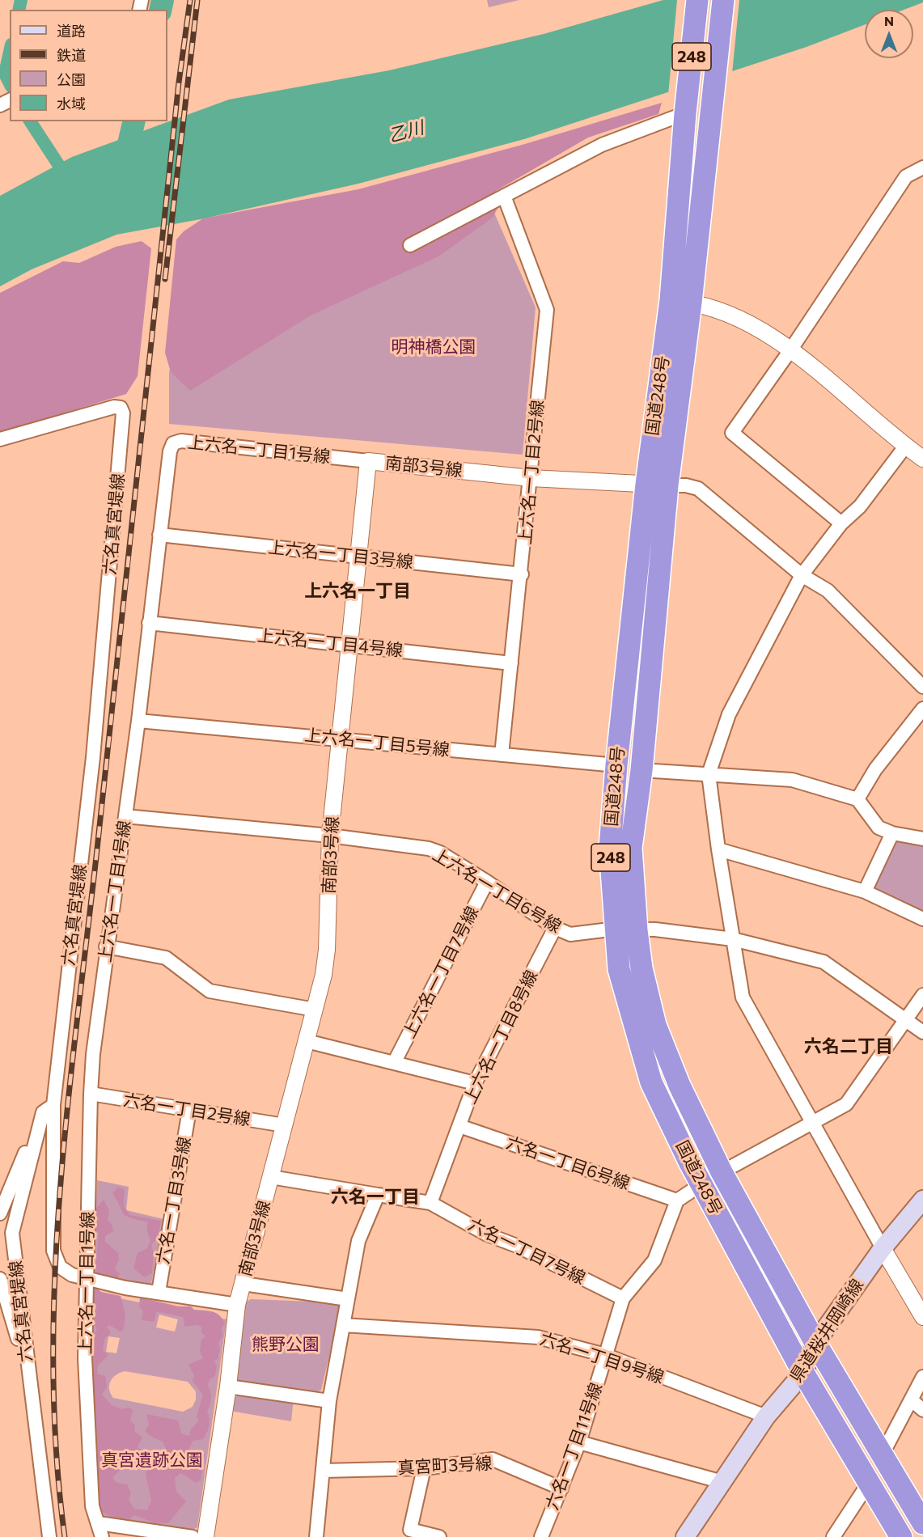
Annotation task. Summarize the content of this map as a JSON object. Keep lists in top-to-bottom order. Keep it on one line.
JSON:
{"streets":{"highway":["248","国道248号"],"main road":["県道桜井岡崎線"],"street":["上六名一丁目1号線","南部3号線","上六名一丁目2号線","六名真宮堤線","上六名一丁目3号線","上六名一丁目4号線","上六名一丁目5号線","上六名一丁目6号線","上六名一丁目7号線","上六名一丁目8号線","六名一丁目2号線","六名一丁目6号線","六名一丁目3号線","六名一丁目7号線","六名一丁目9号線","六名一丁目11号線","真宮町3号線"]},"crossings":[["国道248号","南部3号線"],["国道248号","上六名一丁目5号線"],["国道248号","上六名一丁目6号線"],["国道248号","県道桜井岡崎線"],["上六名一丁目1号線","南部3号線"],["上六名一丁目1号線","上六名一丁目3号線"],["上六名一丁目1号線","上六名一丁目4号線"],["上六名一丁目1号線","上六名一丁目5号線"],["上六名一丁目1号線","上六名一丁目6号線"],["上六名一丁目1号線","六名一丁目2号線"],["南部3号線","上六名一丁目2号線"],["南部3号線","上六名一丁目3号線"],["南部3号線","上六名一丁目4号線"],["南部3号線","上六名一丁目5号線"],["南部3号線","上六名一丁目6号線"],["南部3号線","六名一丁目2号線"],["上六名一丁目2号線","上六名一丁目3号線"],["上六名一丁目2号線","上六名一丁目4号線"],["上六名一丁目2号線","上六名一丁目5号線"],["上六名一丁目6号線","上六名一丁目7号線"],["上六名一丁目6号線","上六名一丁目8号線"],["上六名一丁目8号線","六名一丁目6号線"],["上六名一丁目8号線","六名一丁目7号線"],["六名一丁目2号線","六名一丁目3号線"],["六名一丁目7号線","六名一丁目11号線"],["県道桜井岡崎線","六名一丁目9号線"],["六名一丁目9号線","六名一丁目11号線"],["六名一丁目11号線","真宮町3号線"]],"districts":["上六名一丁目","六名二丁目","六名一丁目"],"water":["乙川"],"parks":["明神橋公園","熊野公園","真宮遺跡公園"],"legend":["道路","鉄道","公園","水域"],"north":"top"}
